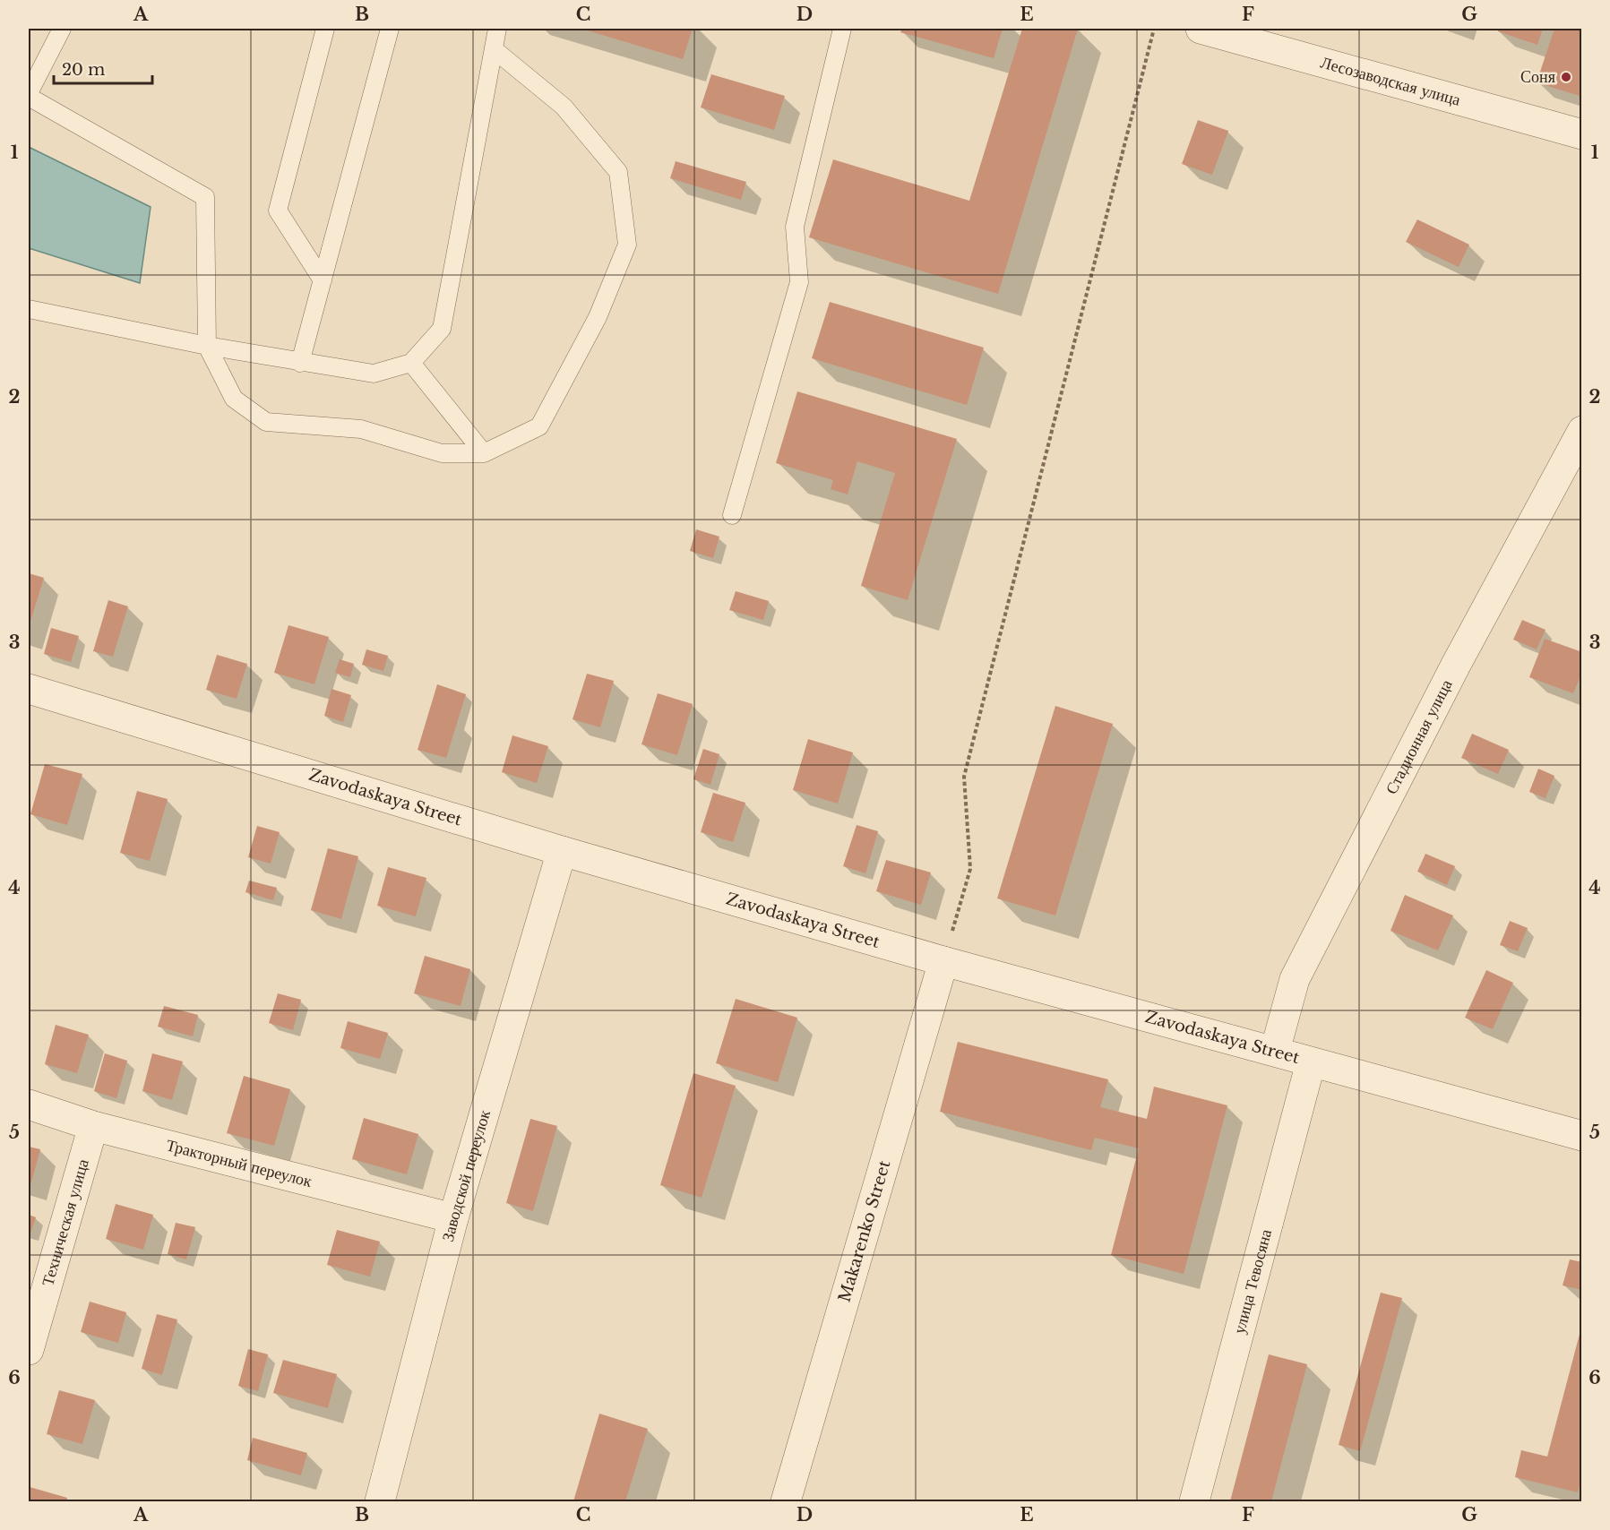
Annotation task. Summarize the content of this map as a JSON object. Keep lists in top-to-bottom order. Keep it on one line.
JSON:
{"streets":{"street":["Лесозаводская улица","Стадионная улица","Zavodaskaya Street","Тракторный переулок","Заводской переулок","Техническая улица","Makarenko Street","улица Тевосяна"]},"crossings":[["Стадионная улица","Zavodaskaya Street"],["Zavodaskaya Street","Заводской переулок"],["Zavodaskaya Street","Makarenko Street"],["Zavodaskaya Street","улица Тевосяна"],["Тракторный переулок","Заводской переулок"],["Тракторный переулок","Техническая улица"]],"places":["Соня"],"scale_bar":"20 m","grid":{"columns":["A","B","C","D","E","F","G"],"rows":["1","2","3","4","5","6"]}}
